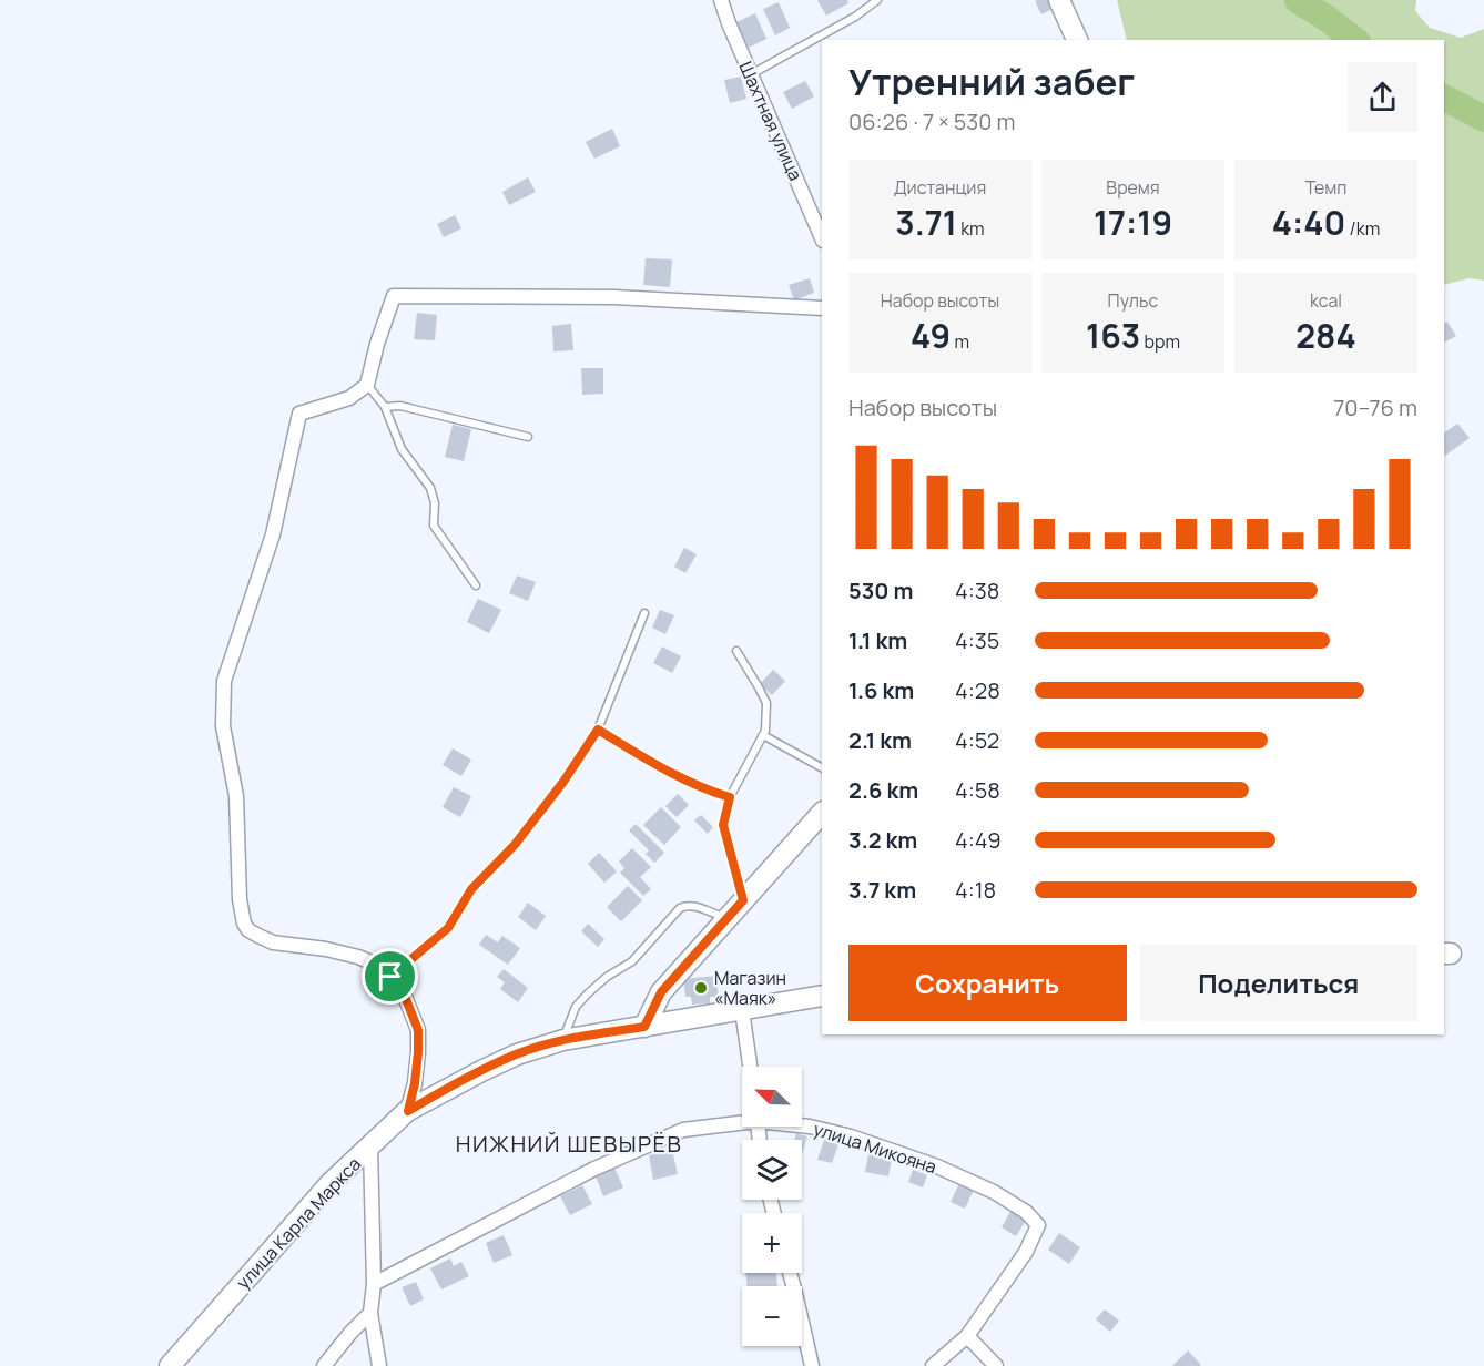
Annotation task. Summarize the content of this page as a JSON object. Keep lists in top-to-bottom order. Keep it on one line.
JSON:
{"streets":{"street":["Шахтная улица","улица Микояна","улица Карла Маркса"]},"districts":["НИЖНИЙ ШЕВЫРЁВ"],"places":["Магазин «Маяк»"],"north":"top left","page":{"heading":["Утренний забег","06:26 · 7 × 530 m"],"stats":[["Дистанция","3.71 km"],["Время","17:19"],["Темп","4:40 /km"],["Набор высоты","49 m"],["Пульс","163 bpm"],["kcal","284"]],"chart":["Набор высоты","70–76 m"],"list":[{"name":"530 m","note":"4:38"},{"name":"1.1 km","note":"4:35"},{"name":"1.6 km","note":"4:28"},{"name":"2.1 km","note":"4:52"},{"name":"2.6 km","note":"4:58"},{"name":"3.2 km","note":"4:49"},{"name":"3.7 km","note":"4:18"}],"buttons":["Сохранить","Поделиться"],"map_buttons":["+","−"]}}
